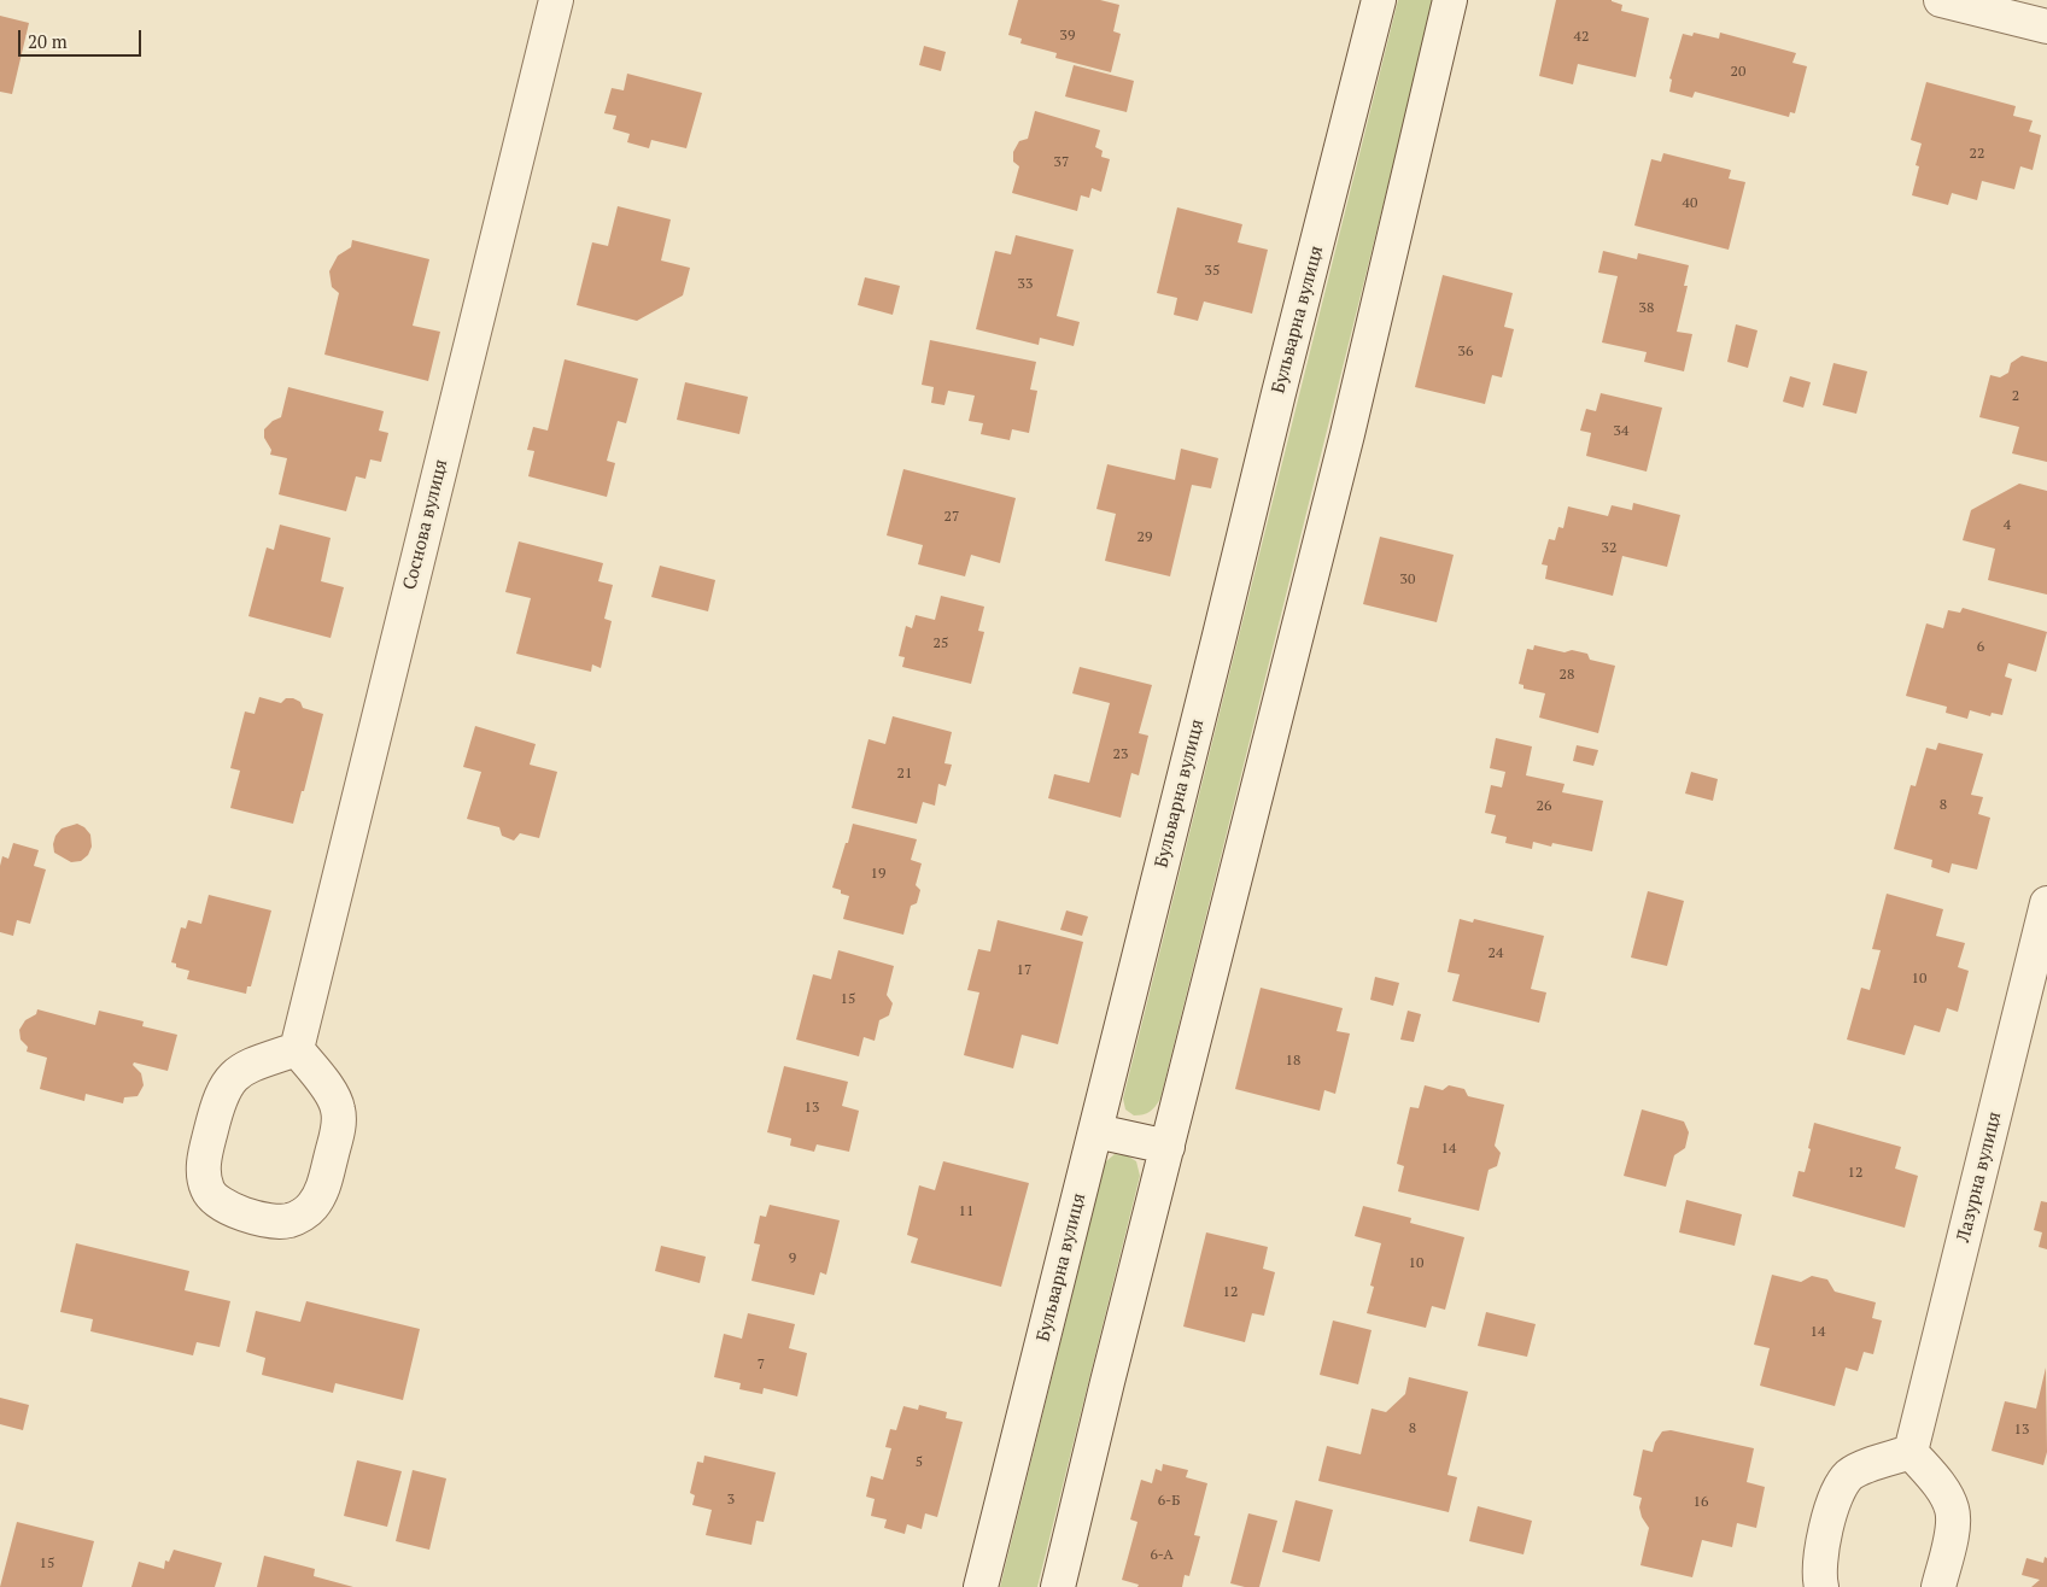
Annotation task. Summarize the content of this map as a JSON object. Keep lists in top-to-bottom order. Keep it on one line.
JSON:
{"streets":{"street":["Бульварна вулиця","Соснова вулиця","Лазурна вулиця"]},"house_numbers":["39","42","20","22","37","40","35","33","38","36","2","34","27","4","29","32","30","25","6","28","23","21","8","26","19","24","17","10","15","18","13","14","12","11","9","10","12","14","7","8","13","5","3","6-Б","16","6-А","15"],"scale_bar":"20 m"}
